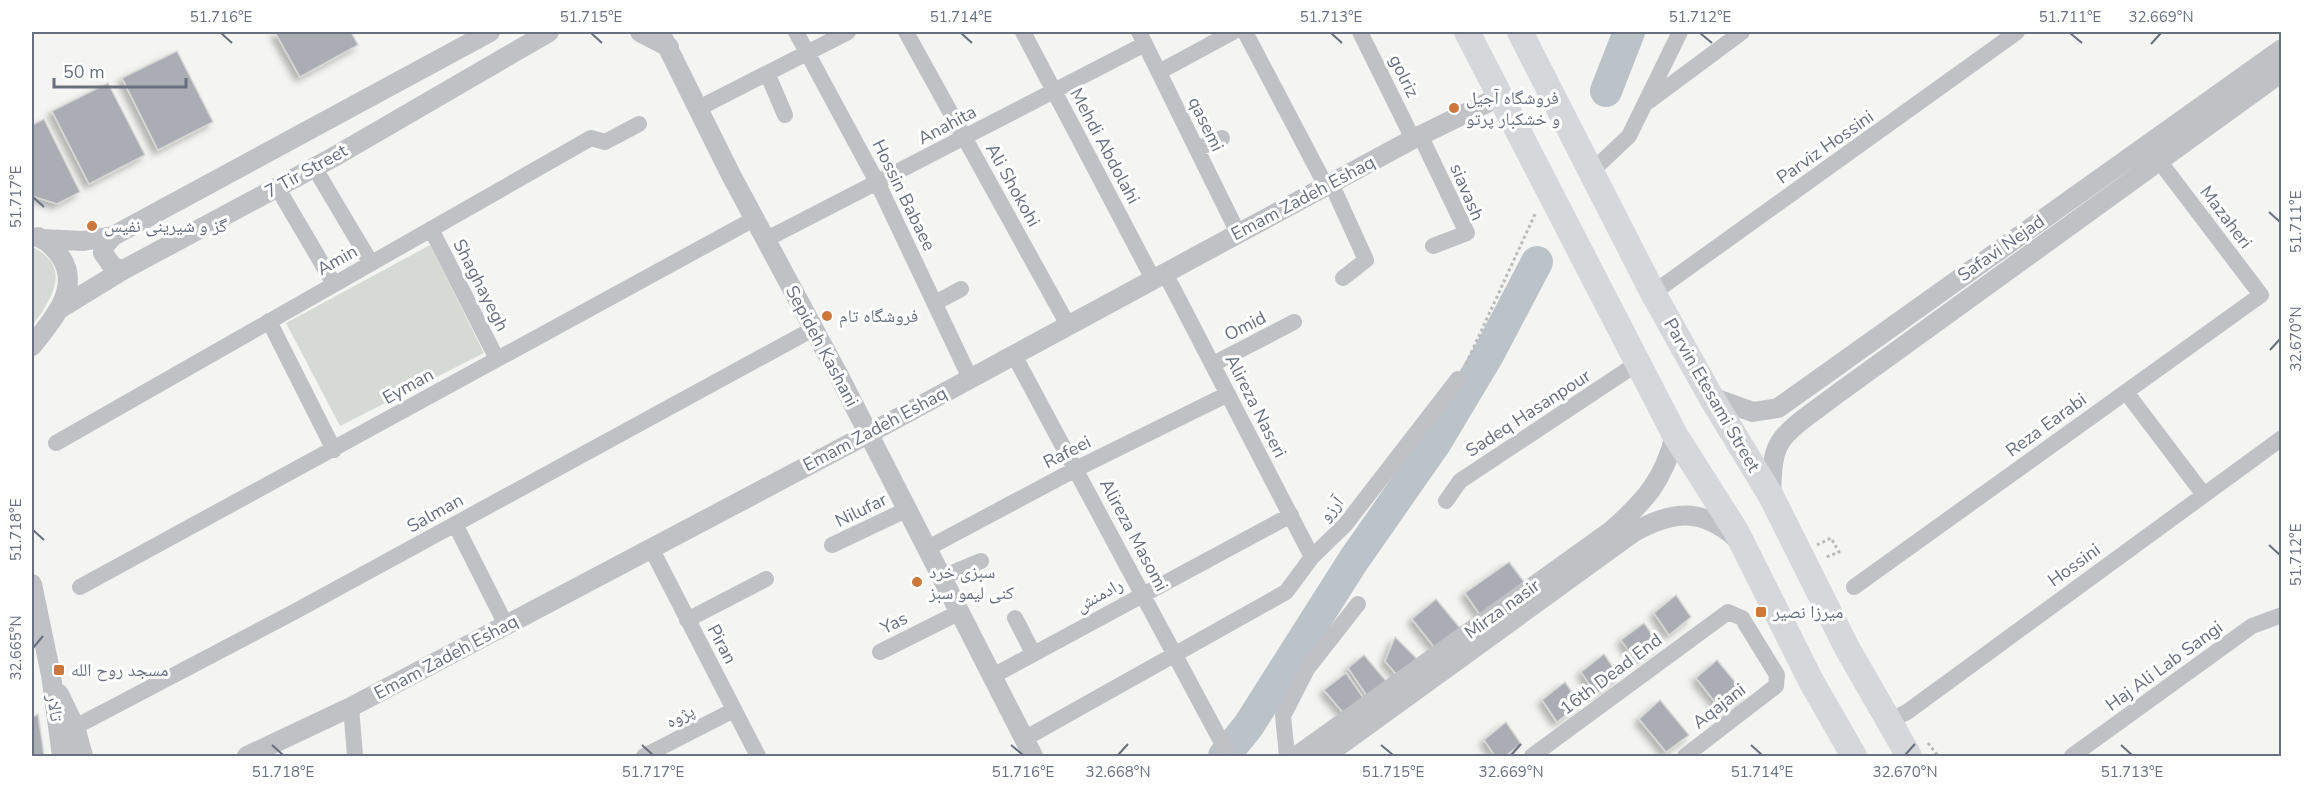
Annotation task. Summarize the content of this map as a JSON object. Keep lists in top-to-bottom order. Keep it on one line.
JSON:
{"streets":{"main road":["Parvin Etesami Street"],"street":["golriz","qasemi","Anahita","Mehdi Abdolahi","Parviz Hossini","7 Tir Street","Ali Shokohi","siavash","Hossin Babaee","Emam Zadeh Eshaq","Mazaheri","Safavi Nejad","Amin","Shaghayegh","Omid","Sepideh Kashani","Eyman","Alireza Naseri","Sadeq Hasanpour","Reza Earabi","Rafeei","آرزو","Nilufar","Salman","Alireza Masomi","Hossini","رادمنش","Mirza nasir","Yas","Piran","Haj Ali Lab Sangi","16th Dead End","Aqajani","تالار","پژوه"]},"crossings":[["golriz","siavash"],["golriz","Emam Zadeh Eshaq"],["qasemi","Anahita"],["qasemi","Emam Zadeh Eshaq"],["Anahita","Mehdi Abdolahi"],["Anahita","Ali Shokohi"],["Anahita","Hossin Babaee"],["Anahita","Sepideh Kashani"],["Mehdi Abdolahi","Emam Zadeh Eshaq"],["Mehdi Abdolahi","Alireza Naseri"],["Parviz Hossini","Parvin Etesami Street"],["Ali Shokohi","Emam Zadeh Eshaq"],["siavash","Emam Zadeh Eshaq"],["Hossin Babaee","Emam Zadeh Eshaq"],["Emam Zadeh Eshaq","Sepideh Kashani"],["Emam Zadeh Eshaq","Alireza Naseri"],["Emam Zadeh Eshaq","Alireza Masomi"],["Emam Zadeh Eshaq","Piran"],["Mazaheri","Safavi Nejad"],["Mazaheri","Reza Earabi"],["Safavi Nejad","Parvin Etesami Street"],["Amin","Shaghayegh"],["Shaghayegh","Eyman"],["Omid","Alireza Naseri"],["Sepideh Kashani","Eyman"],["Sepideh Kashani","Rafeei"],["Sepideh Kashani","آرزو"],["Sepideh Kashani","Nilufar"],["Sepideh Kashani","Salman"],["Sepideh Kashani","رادمنش"],["Sepideh Kashani","Yas"],["Parvin Etesami Street","Hossini"],["Alireza Naseri","Rafeei"],["Alireza Naseri","آرزو"],["Alireza Naseri","رادمنش"],["Rafeei","Alireza Masomi"],["آرزو","Alireza Masomi"],["Salman","تالار"],["Alireza Masomi","رادمنش"],["Piran","پژوه"],["16th Dead End","Aqajani"]],"places":{"other":["فروشگاه آجیل و خشکبار پرتو","گز و شیرینی نفیس","فروشگاه تام","سبزی خرد کنی لیمو سبز"],"transit":["میرزا نصیر","مسجد روح الله"]},"scale_bar":"50 m","coordinates":["51.716°E","51.715°E","51.714°E","51.713°E","51.712°E","51.711°E","32.669°N","51.717°E","32.670°N","51.718°E","32.665°N","32.668°N"]}
